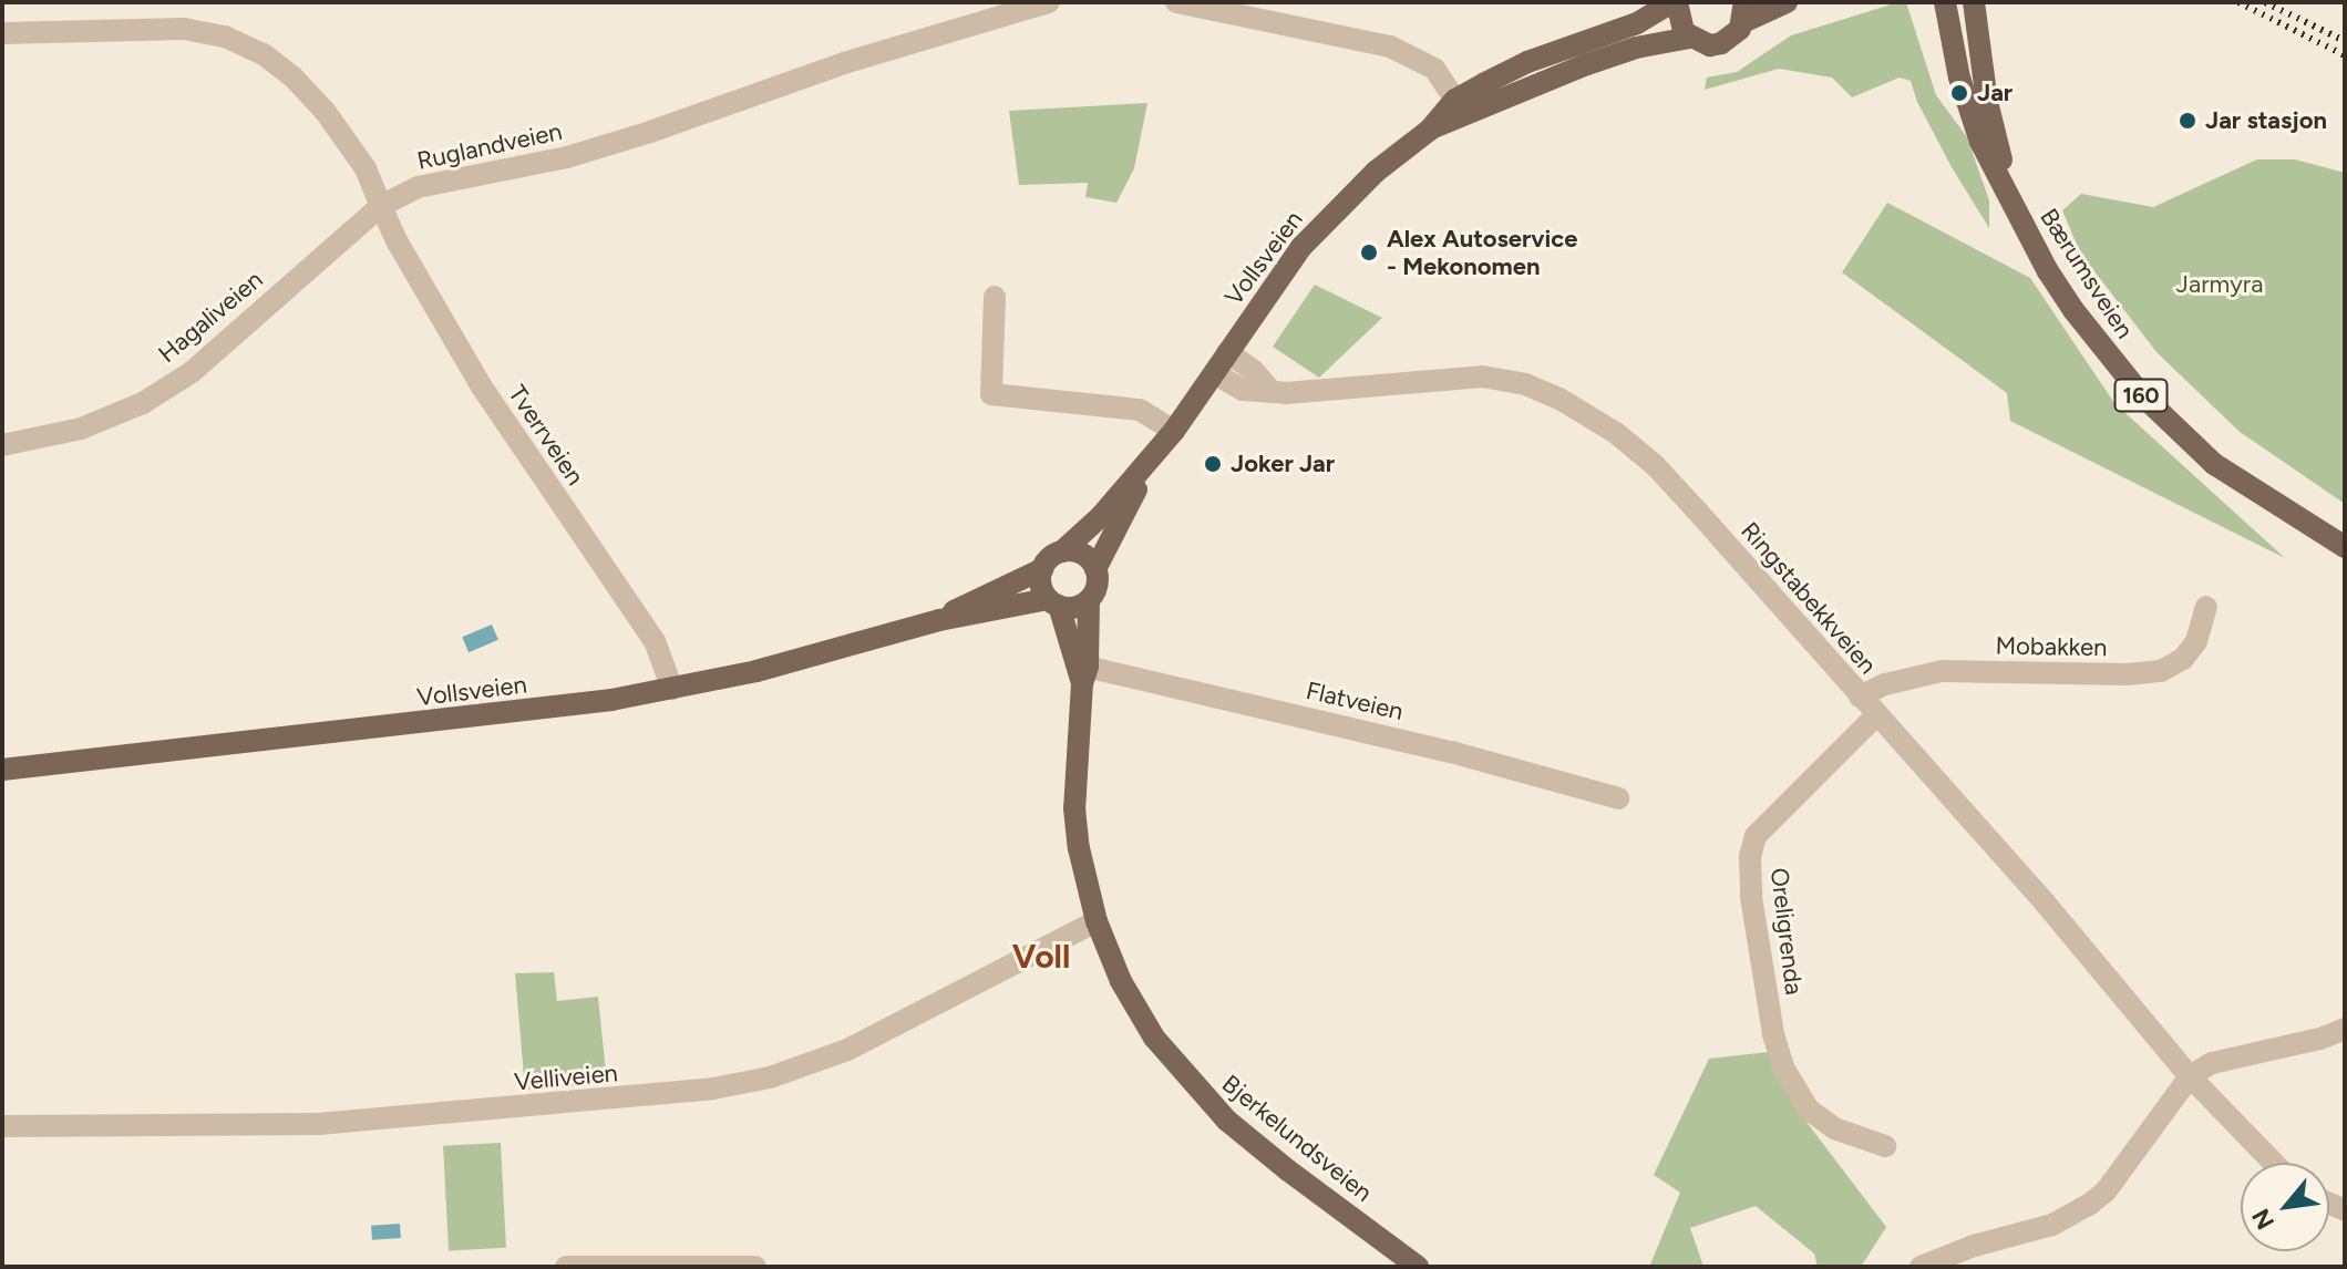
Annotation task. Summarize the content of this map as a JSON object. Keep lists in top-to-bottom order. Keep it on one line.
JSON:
{"streets":{"main road":["Vollsveien","Bærumsveien","160","Bjerkelundsveien"],"street":["Ruglandveien","Hagaliveien","Tverrveien","Ringstabekkveien","Mobakken","Flatveien","Oreligrenda","Velliveien"]},"crossings":[["Ruglandveien","Hagaliveien"],["Ruglandveien","Tverrveien"],["Vollsveien","Tverrveien"],["Vollsveien","Ringstabekkveien"],["Vollsveien","Bjerkelundsveien"],["Hagaliveien","Tverrveien"],["Ringstabekkveien","Mobakken"],["Ringstabekkveien","Oreligrenda"],["Flatveien","Bjerkelundsveien"],["Velliveien","Bjerkelundsveien"]],"districts":["Voll"],"parks":["Jarmyra"],"places":["Jar","Jar stasjon","Alex Autoservice - Mekonomen","Joker Jar"],"north":"bottom left"}
